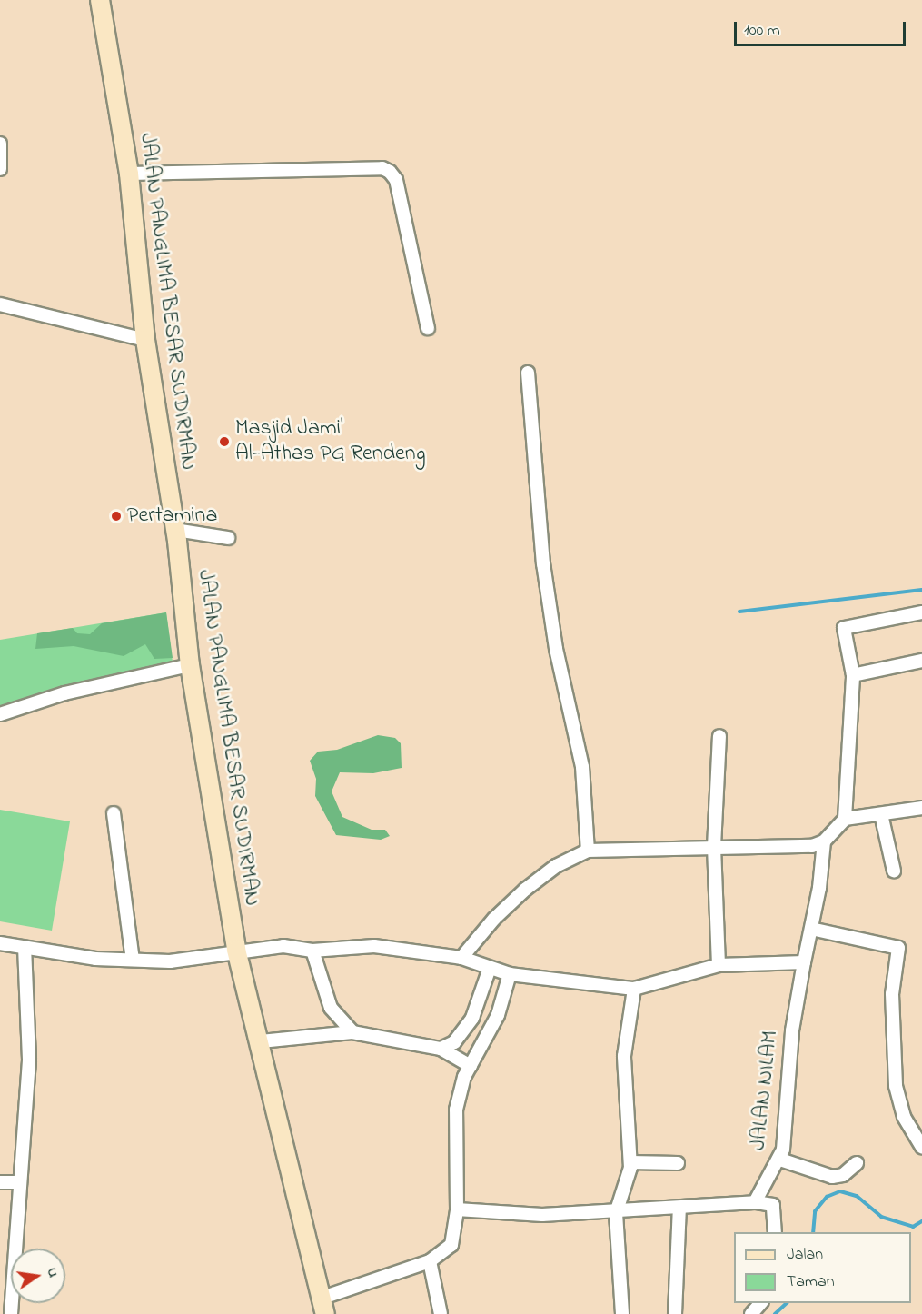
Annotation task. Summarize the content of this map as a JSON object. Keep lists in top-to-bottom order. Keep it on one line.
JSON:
{"streets":{"main road":["JALAN PANGLIMA BESAR SUDIRMAN"],"street":["JALAN NILAM"]},"places":["Masjid Jami' Al-Athas PG Rendeng","Pertamina"],"legend":["Jalan","Taman"],"scale_bar":"100 m","north":"right"}
